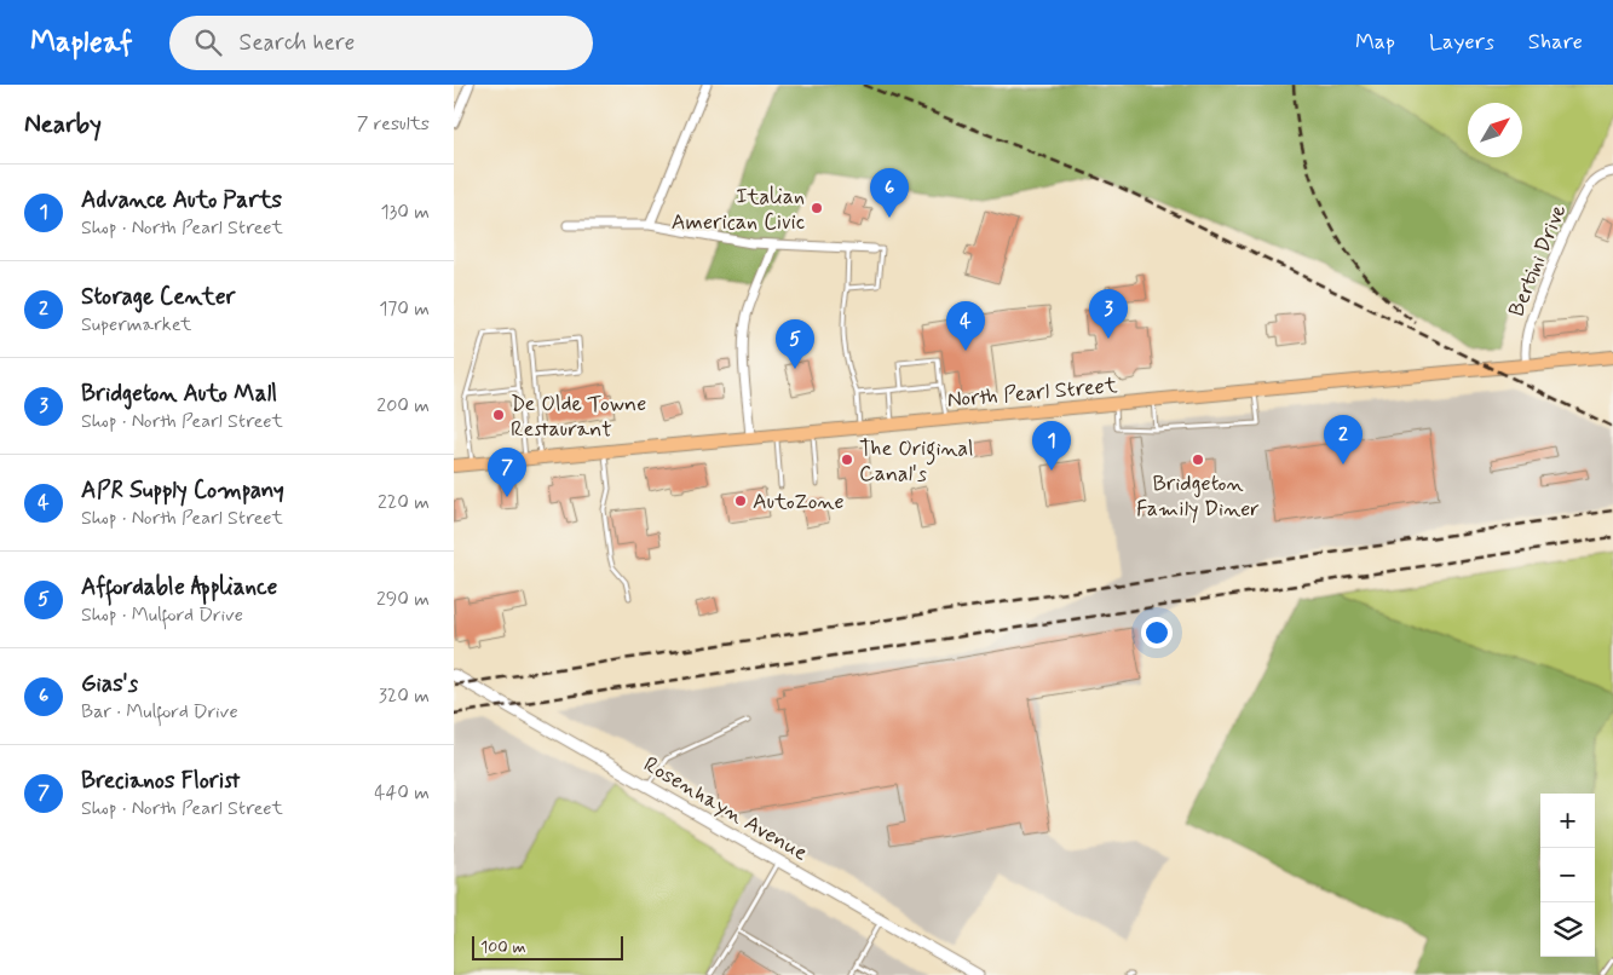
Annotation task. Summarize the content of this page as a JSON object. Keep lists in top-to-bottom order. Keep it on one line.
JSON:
{"streets":{"main road":["North Pearl Street"],"street":["Bertini Drive","Rosenhayn Avenue"]},"crossings":[["Bertini Drive","North Pearl Street"]],"places":["Italian American Civic","De Olde Towne Restaurant","The Original Canal's","Bridgeton Family Diner","AutoZone"],"scale_bar":"100 m","north":"top right","page":{"header":"Mapleaf","search":"Search here","nav":["Map","Layers","Share"],"heading":["Nearby","7 results"],"list":[{"mark":"1","name":"Advance Auto Parts","note":"Shop · North Pearl Street","value":"130 m"},{"mark":"2","name":"Storage Center","note":"Supermarket","value":"170 m"},{"mark":"3","name":"Bridgeton Auto Mall","note":"Shop · North Pearl Street","value":"200 m"},{"mark":"4","name":"APR Supply Company","note":"Shop · North Pearl Street","value":"220 m"},{"mark":"5","name":"Affordable Appliance","note":"Shop · Mulford Drive","value":"290 m"},{"mark":"6","name":"Gias's","note":"Bar · Mulford Drive","value":"320 m"},{"mark":"7","name":"Brecianos Florist","note":"Shop · North Pearl Street","value":"440 m"}],"pins":["6","3","4","5","2","1","7"],"map_buttons":["+","−"],"scale":"100 m"}}
